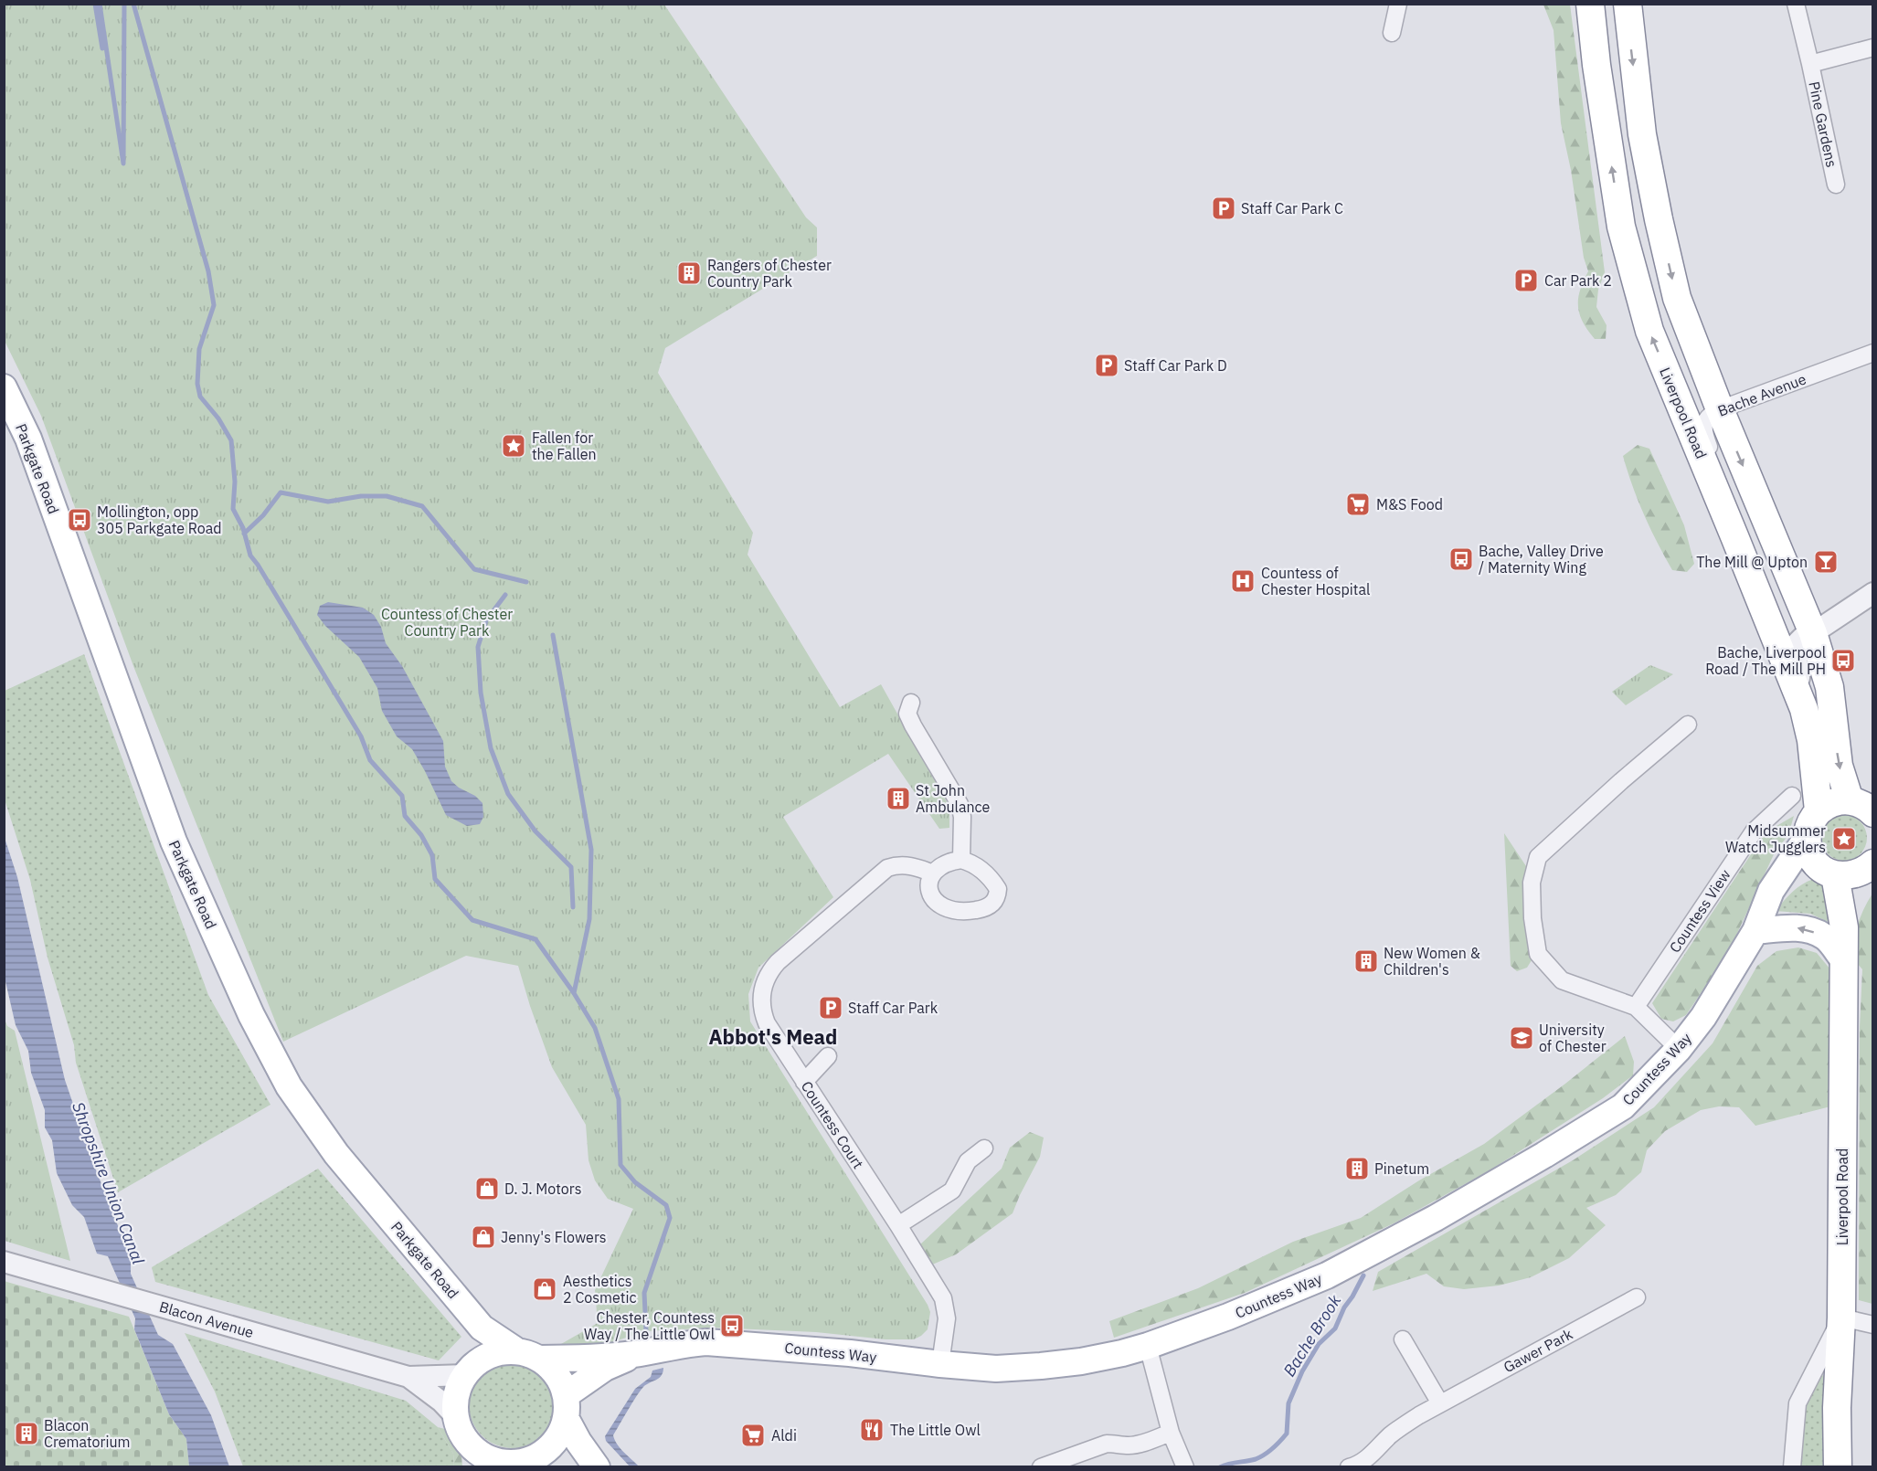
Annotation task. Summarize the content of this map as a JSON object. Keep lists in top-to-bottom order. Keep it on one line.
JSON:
{"streets":{"highway":["Liverpool Road"],"main road":["Parkgate Road","Countess Way"],"street":["Pine Gardens","Bache Avenue","Countess View","Countess Court","Blacon Avenue","Gawer Park"]},"crossings":[["Bache Avenue","Liverpool Road"],["Liverpool Road","Countess Way"],["Parkgate Road","Countess Way"],["Parkgate Road","Blacon Avenue"],["Countess Way","Countess Court"],["Countess Way","Blacon Avenue"]],"districts":["Abbot's Mead"],"water":["Shropshire Union Canal","Bache Brook"],"parks":["Countess of Chester Country Park"],"places":{"parking":["Staff Car Park C","Car Park 2","Staff Car Park D","Staff Car Park"],"building":["Rangers of Chester Country Park","St John Ambulance","New Women & Children's","Pinetum","Blacon Crematorium"],"place":["Fallen for the Fallen","Midsummer Watch Jugglers"],"supermarket":["M&S Food","Aldi"],"bus stop":["Mollington, opp 305 Parkgate Road","Bache, Valley Drive / Maternity Wing","Bache, Liverpool Road / The Mill PH","Chester, Countess Way / The Little Owl"],"bar":["The Mill @ Upton"],"hospital":["Countess of Chester Hospital"],"school or university":["University of Chester"],"shop":["D. J. Motors","Jenny's Flowers","Aesthetics 2 Cosmetic"],"restaurant":["The Little Owl"]}}
